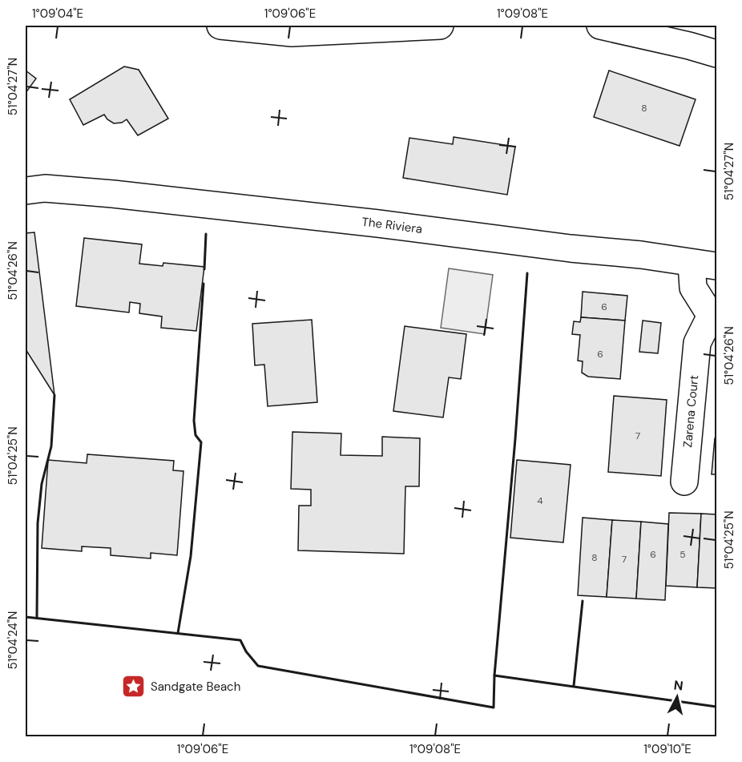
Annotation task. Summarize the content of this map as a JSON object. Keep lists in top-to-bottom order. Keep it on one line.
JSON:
{"streets":{"street":["The Riviera","Zarena Court"]},"crossings":[["The Riviera","Zarena Court"]],"places":{"place":["Sandgate Beach"]},"house_numbers":["8","6","6","7","4","6","5","8","7"],"north":"top","coordinates":["1°09'04\"E","1°09'06\"E","1°09'08\"E","51°04'27\"N","51°04'26\"N","51°04'25\"N","51°04'24\"N","1°09'10\"E"]}
